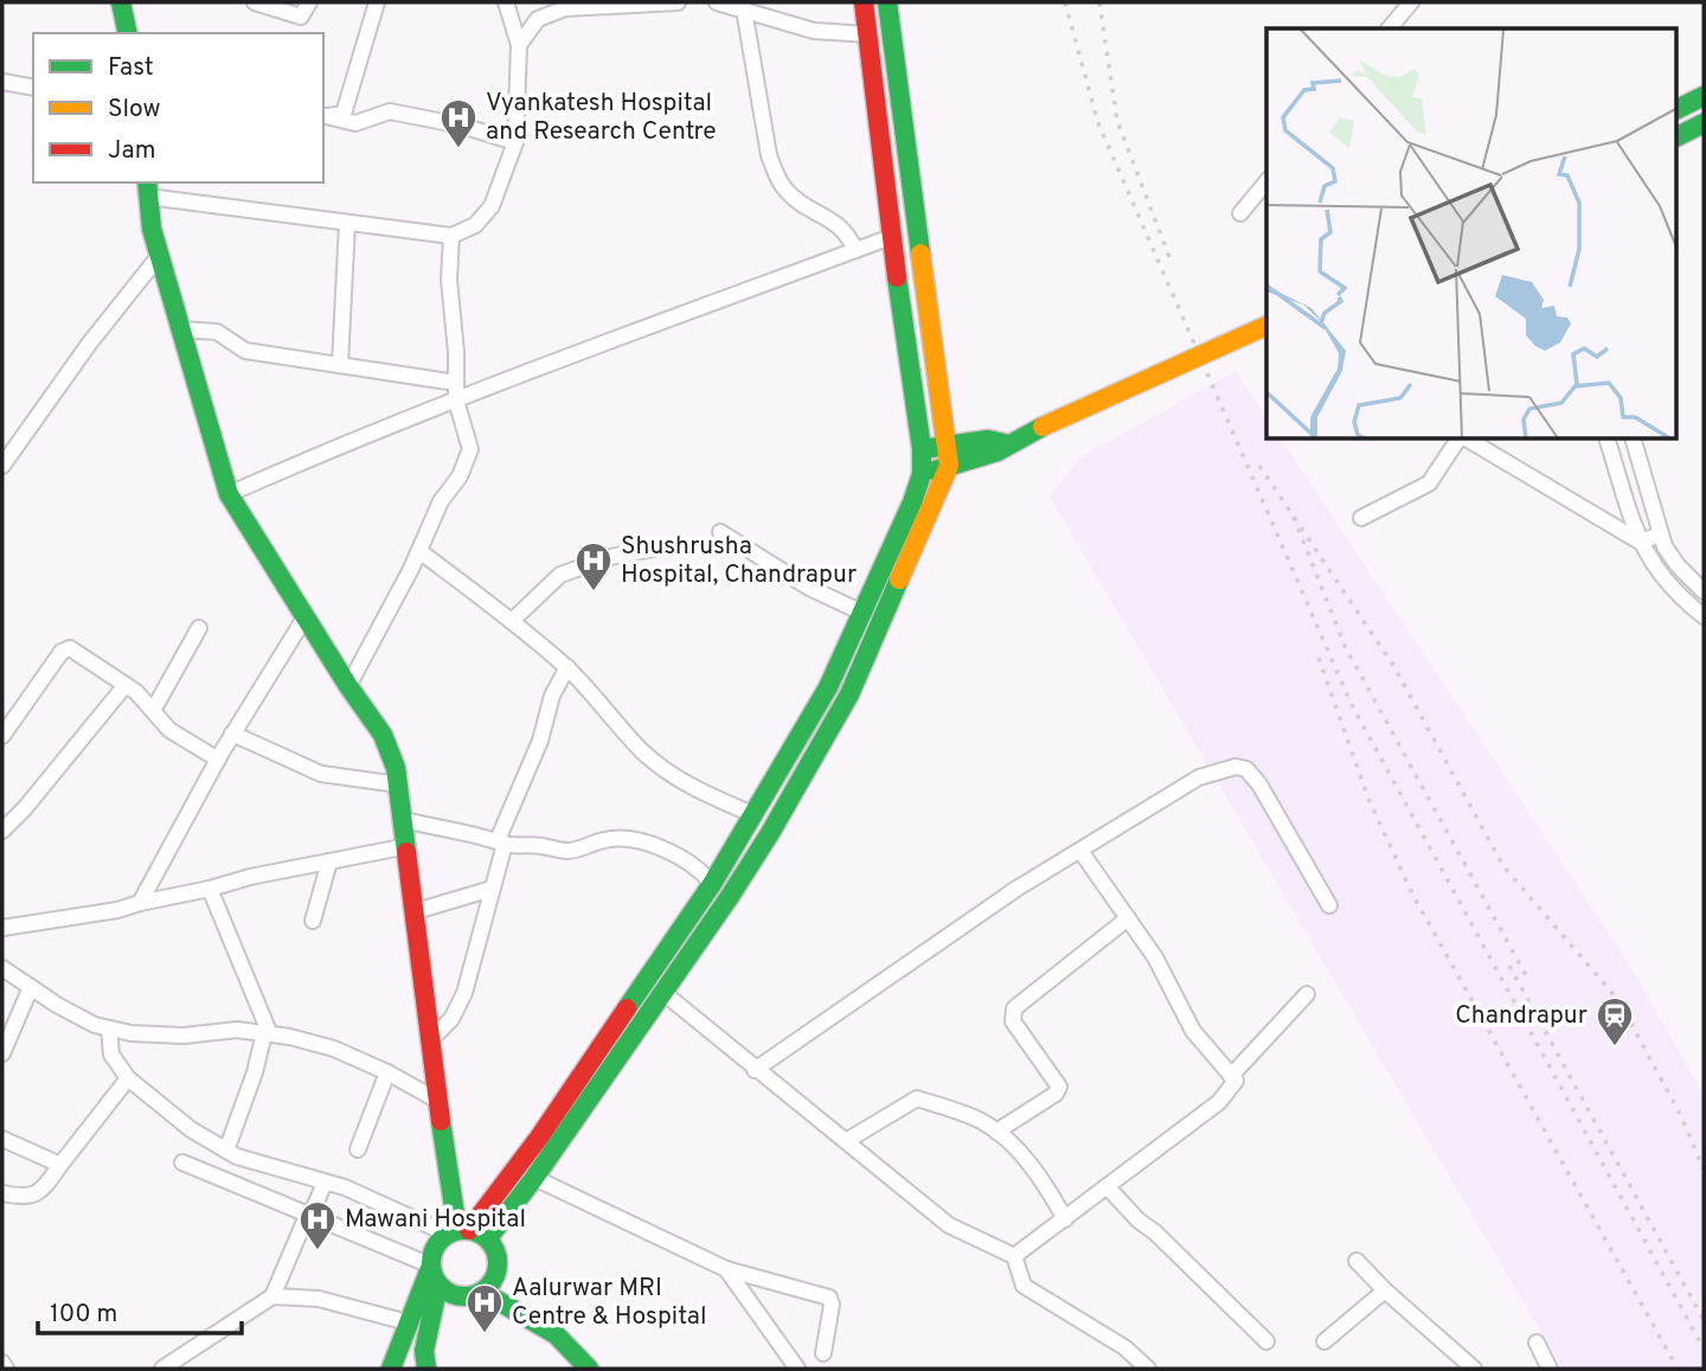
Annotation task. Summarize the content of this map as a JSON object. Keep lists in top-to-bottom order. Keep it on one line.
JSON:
{"places":{"hospital":["Vyankatesh Hospital and Research Centre","Shushrusha Hospital, Chandrapur","Mawani Hospital","Aalurwar MRI Centre & Hospital"],"station":["Chandrapur"]},"legend":["Fast","Slow","Jam"],"scale_bar":"100 m"}
